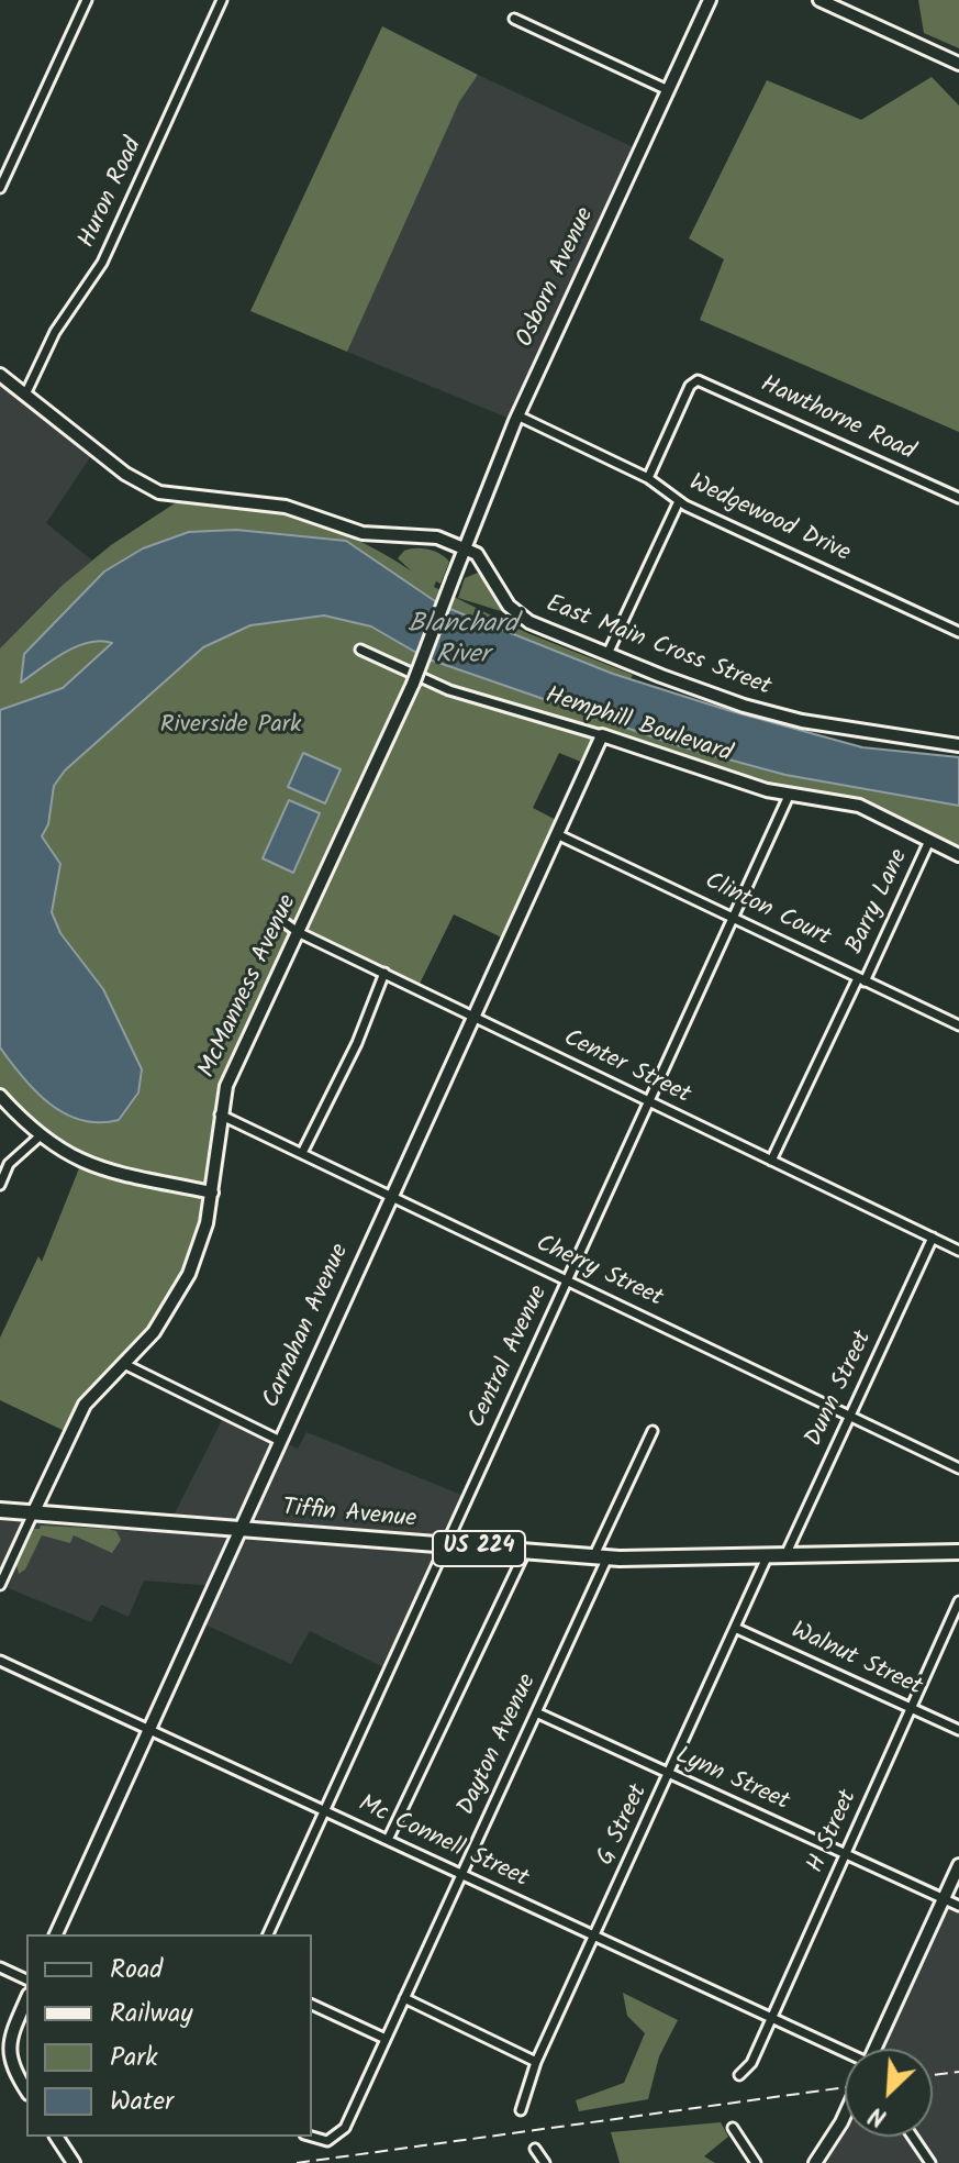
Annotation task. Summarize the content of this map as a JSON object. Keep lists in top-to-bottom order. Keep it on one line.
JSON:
{"streets":{"highway":["Tiffin Avenue","US 224"],"main road":["Osborn Avenue","East Main Cross Street","Hemphill Boulevard","McManness Avenue","Carnahan Avenue"],"street":["Huron Road","Hawthorne Road","Wedgewood Drive","Barry Lane","Clinton Court","Center Street","Cherry Street","Central Avenue","Dunn Street","Walnut Street","Dayton Avenue","Lynn Street","G Street","H Street","Mc Connell Street"]},"crossings":[["Huron Road","East Main Cross Street"],["Osborn Avenue","Wedgewood Drive"],["Osborn Avenue","East Main Cross Street"],["Osborn Avenue","McManness Avenue"],["Hawthorne Road","Wedgewood Drive"],["Hemphill Boulevard","Barry Lane"],["Hemphill Boulevard","Carnahan Avenue"],["Hemphill Boulevard","Central Avenue"],["Barry Lane","Clinton Court"],["Barry Lane","Center Street"],["Clinton Court","Carnahan Avenue"],["Clinton Court","Central Avenue"],["McManness Avenue","Center Street"],["McManness Avenue","Cherry Street"],["McManness Avenue","Tiffin Avenue"],["Center Street","Carnahan Avenue"],["Center Street","Central Avenue"],["Center Street","Dunn Street"],["Cherry Street","Carnahan Avenue"],["Cherry Street","Central Avenue"],["Cherry Street","Dunn Street"],["Carnahan Avenue","Tiffin Avenue"],["Carnahan Avenue","Mc Connell Street"],["Central Avenue","Tiffin Avenue"],["Central Avenue","Mc Connell Street"],["Dunn Street","Tiffin Avenue"],["Tiffin Avenue","Dayton Avenue"],["Tiffin Avenue","G Street"],["Walnut Street","G Street"],["Walnut Street","H Street"],["Dayton Avenue","Lynn Street"],["Dayton Avenue","Mc Connell Street"],["Lynn Street","G Street"],["Lynn Street","H Street"],["G Street","Mc Connell Street"],["H Street","Mc Connell Street"]],"water":["Blanchard River"],"parks":["Riverside Park"],"legend":["Road","Railway","Park","Water"],"north":"bottom left"}
